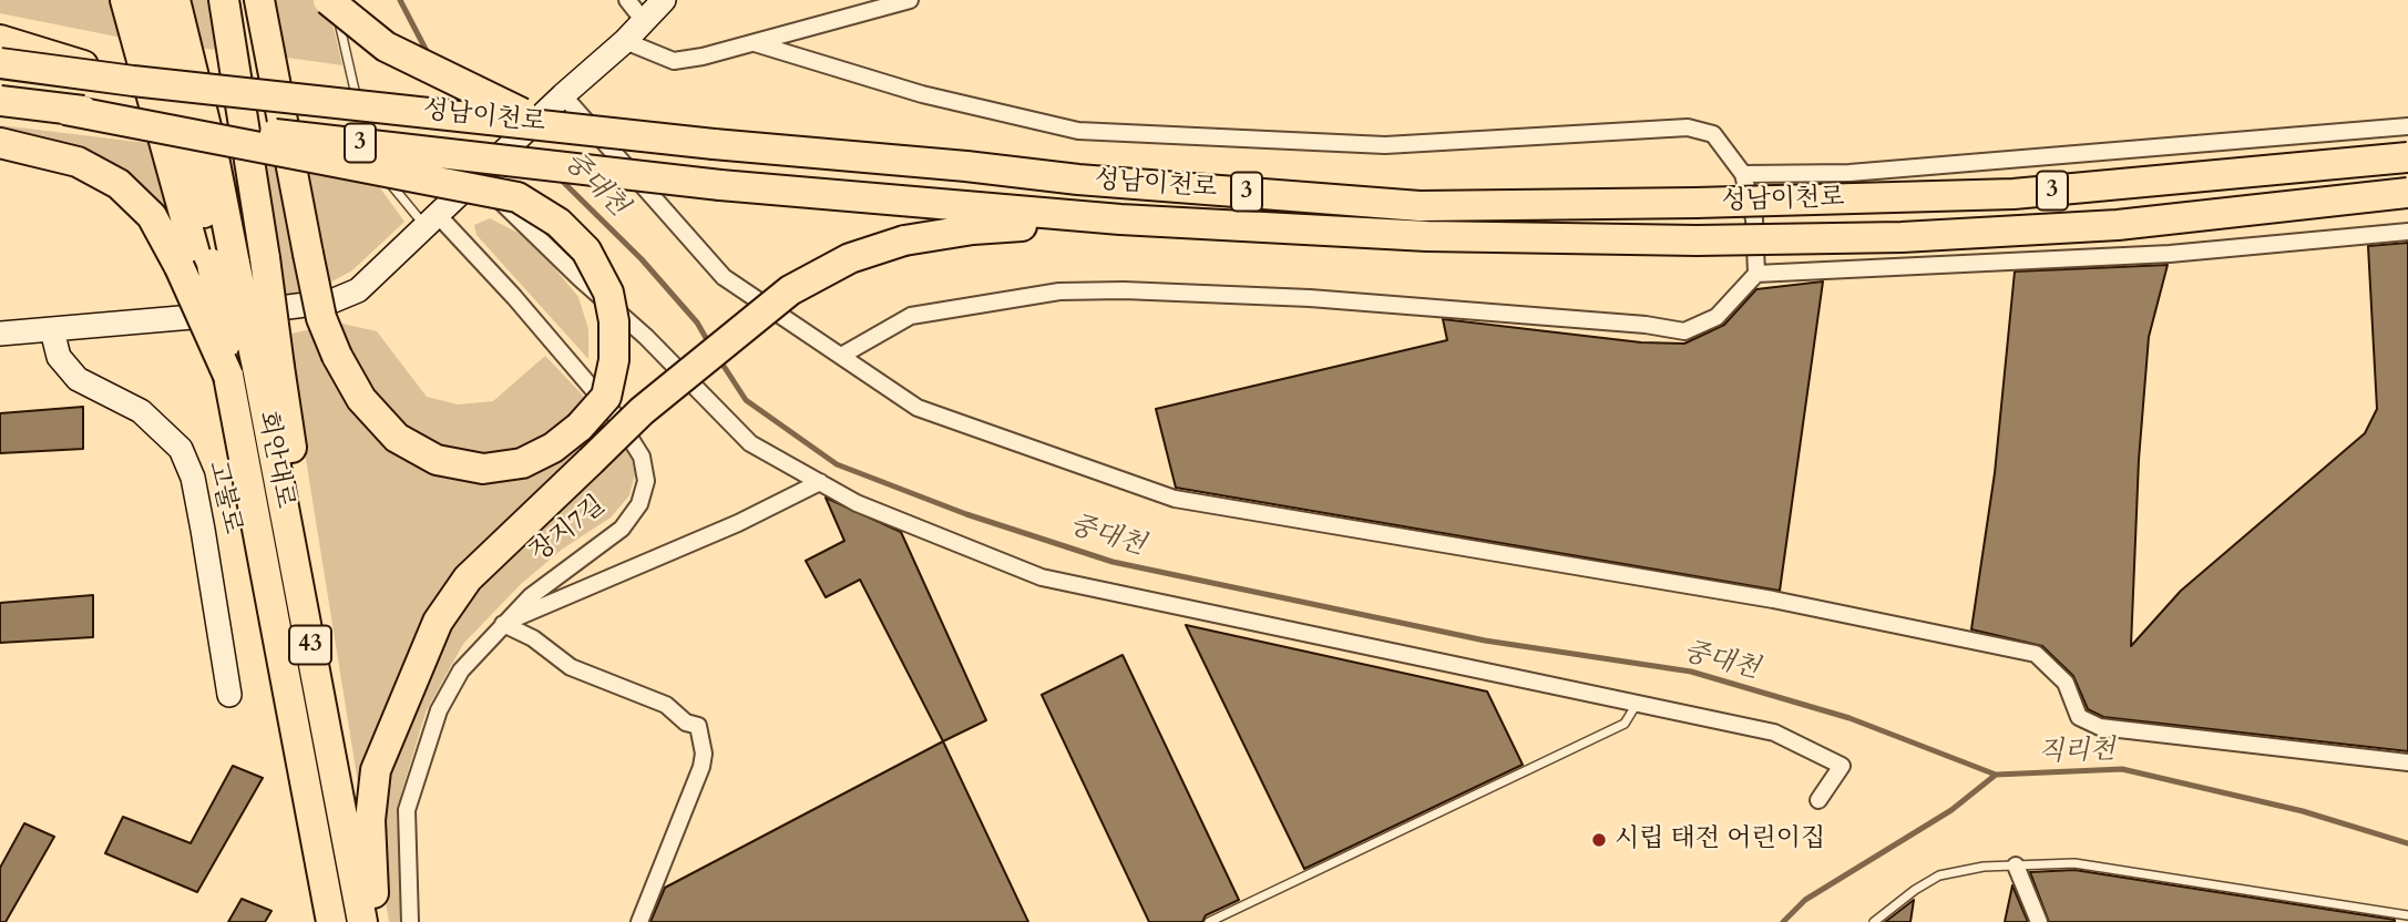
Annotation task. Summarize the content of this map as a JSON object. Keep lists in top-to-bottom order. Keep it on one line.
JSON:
{"streets":{"highway":["성남이천로","3","회안대로","43"],"street":["고불로","장지7길"]},"water":["중대천","직리천"],"places":["시립 태전 어린이집"]}
